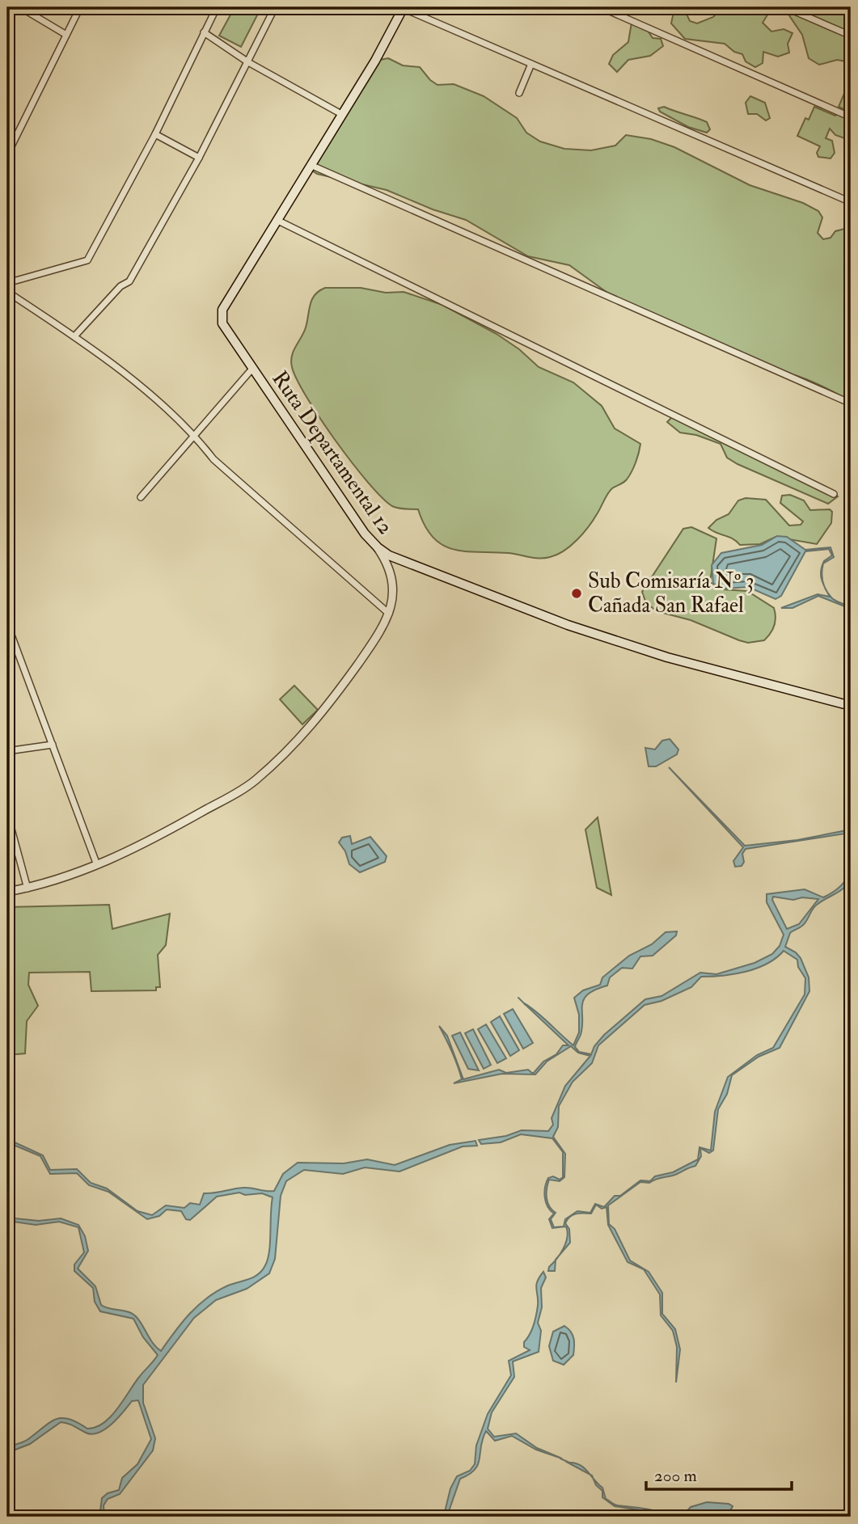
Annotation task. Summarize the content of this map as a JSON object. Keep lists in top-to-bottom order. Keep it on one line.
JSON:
{"streets":{"main road":["Ruta Departamental 12"]},"places":["Sub Comisaría Nº 3 Cañada San Rafael"],"scale_bar":"200 m"}
